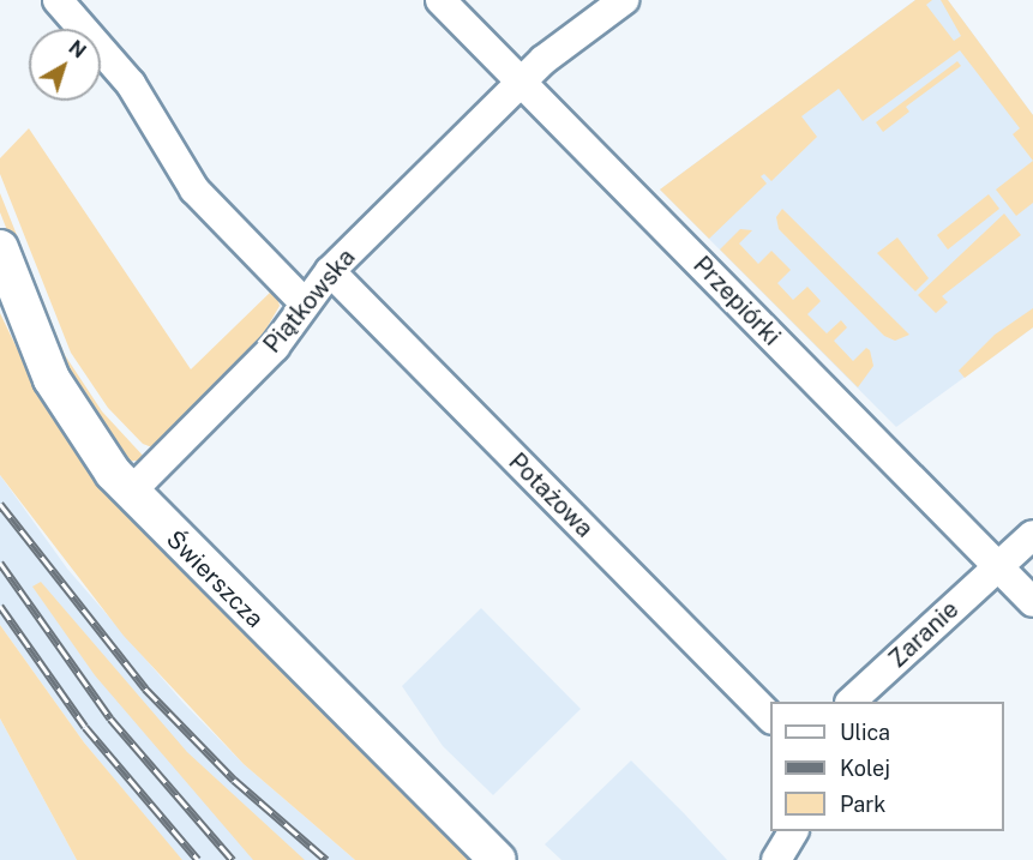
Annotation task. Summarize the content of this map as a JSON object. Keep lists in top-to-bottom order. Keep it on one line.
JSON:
{"streets":{"street":["Piątkowska","Przepiórki","Potażowa","Świerszcza","Zaranie"]},"crossings":[["Piątkowska","Przepiórki"],["Piątkowska","Potażowa"],["Piątkowska","Świerszcza"],["Przepiórki","Zaranie"]],"legend":["Ulica","Kolej","Park"],"north":"top right"}
